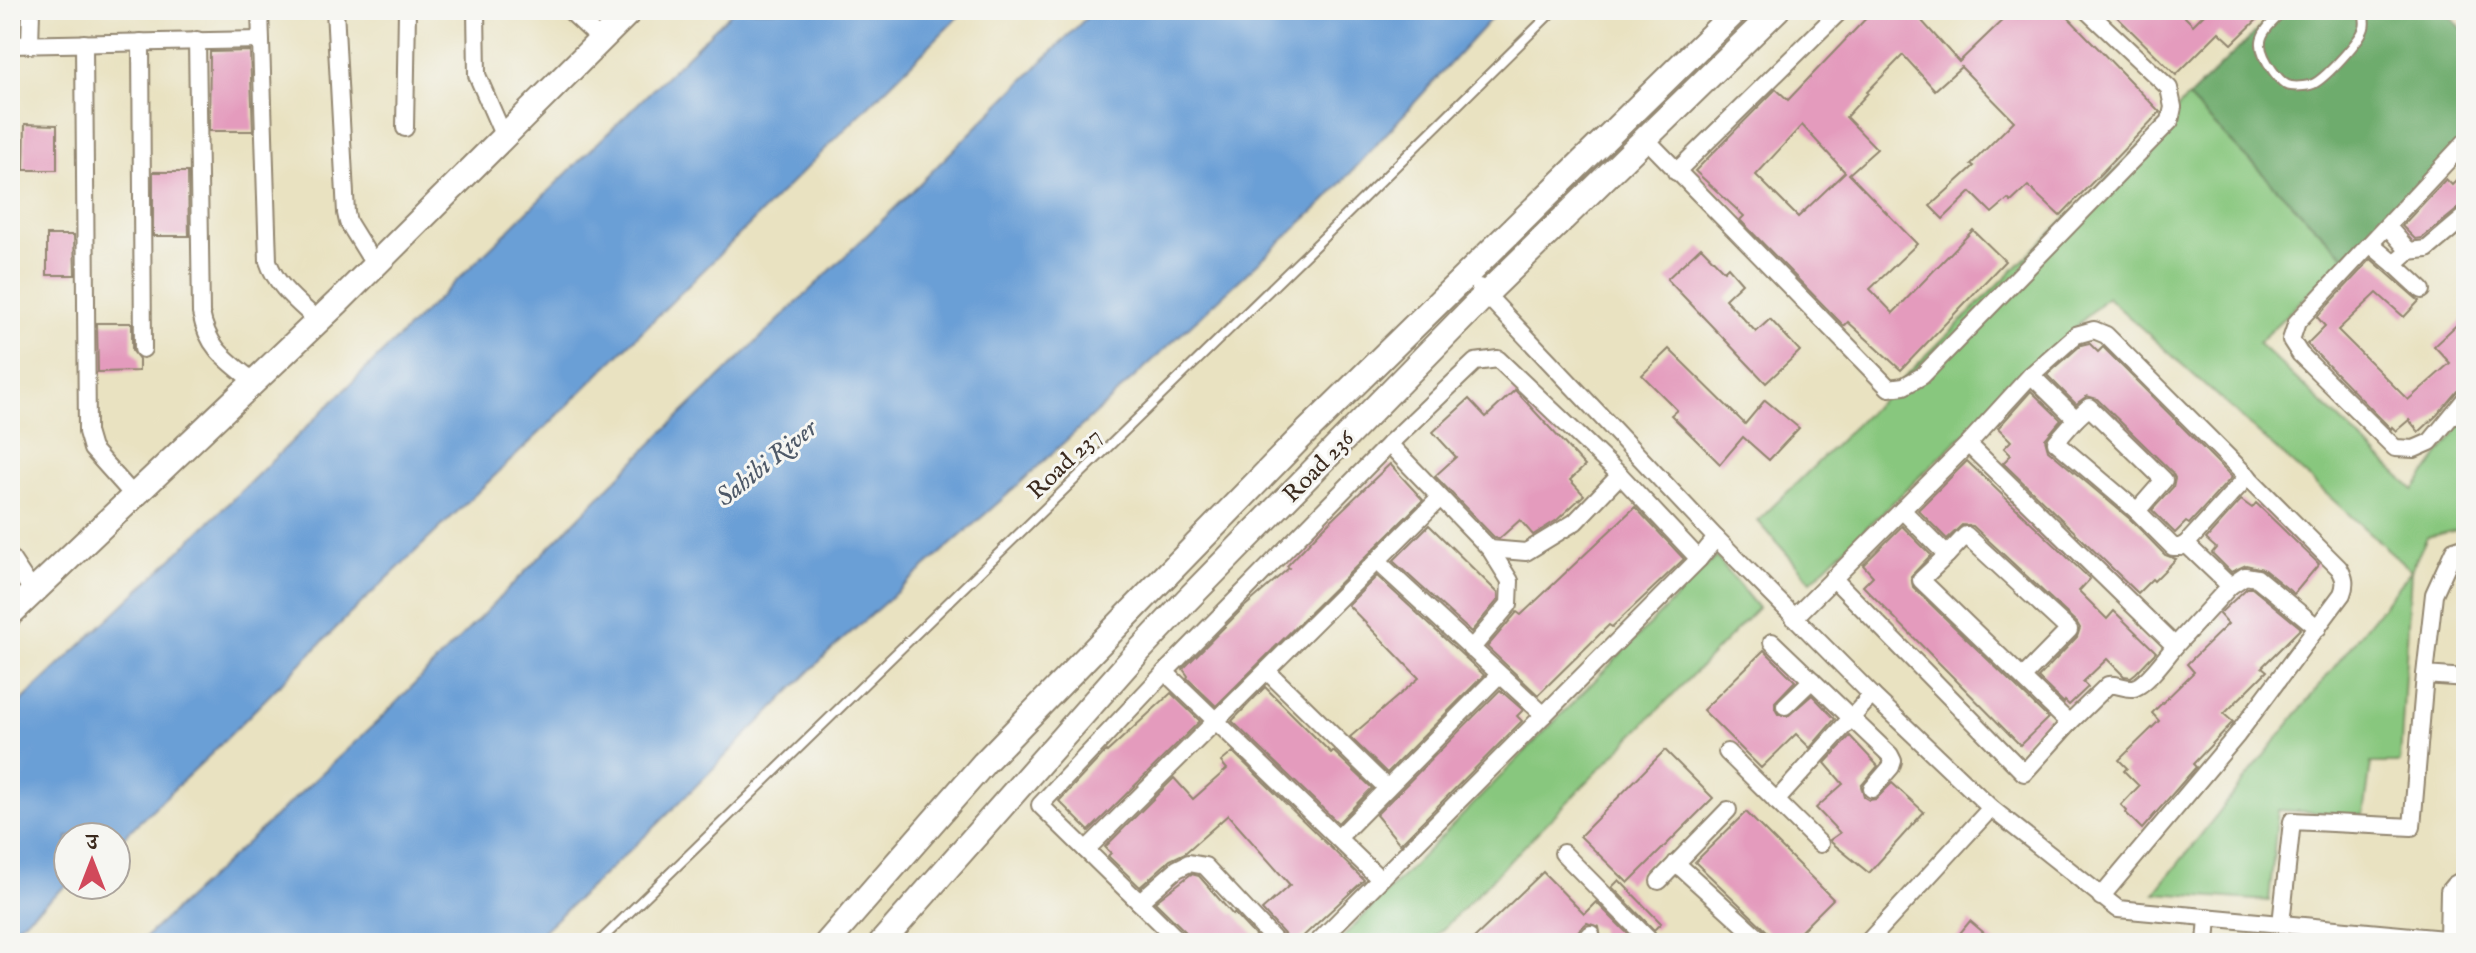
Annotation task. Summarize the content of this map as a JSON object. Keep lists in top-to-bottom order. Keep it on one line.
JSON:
{"streets":{"street":["Road 236"],"lane":["Road 237"]},"water":["Sahibi River"],"north":"top"}
